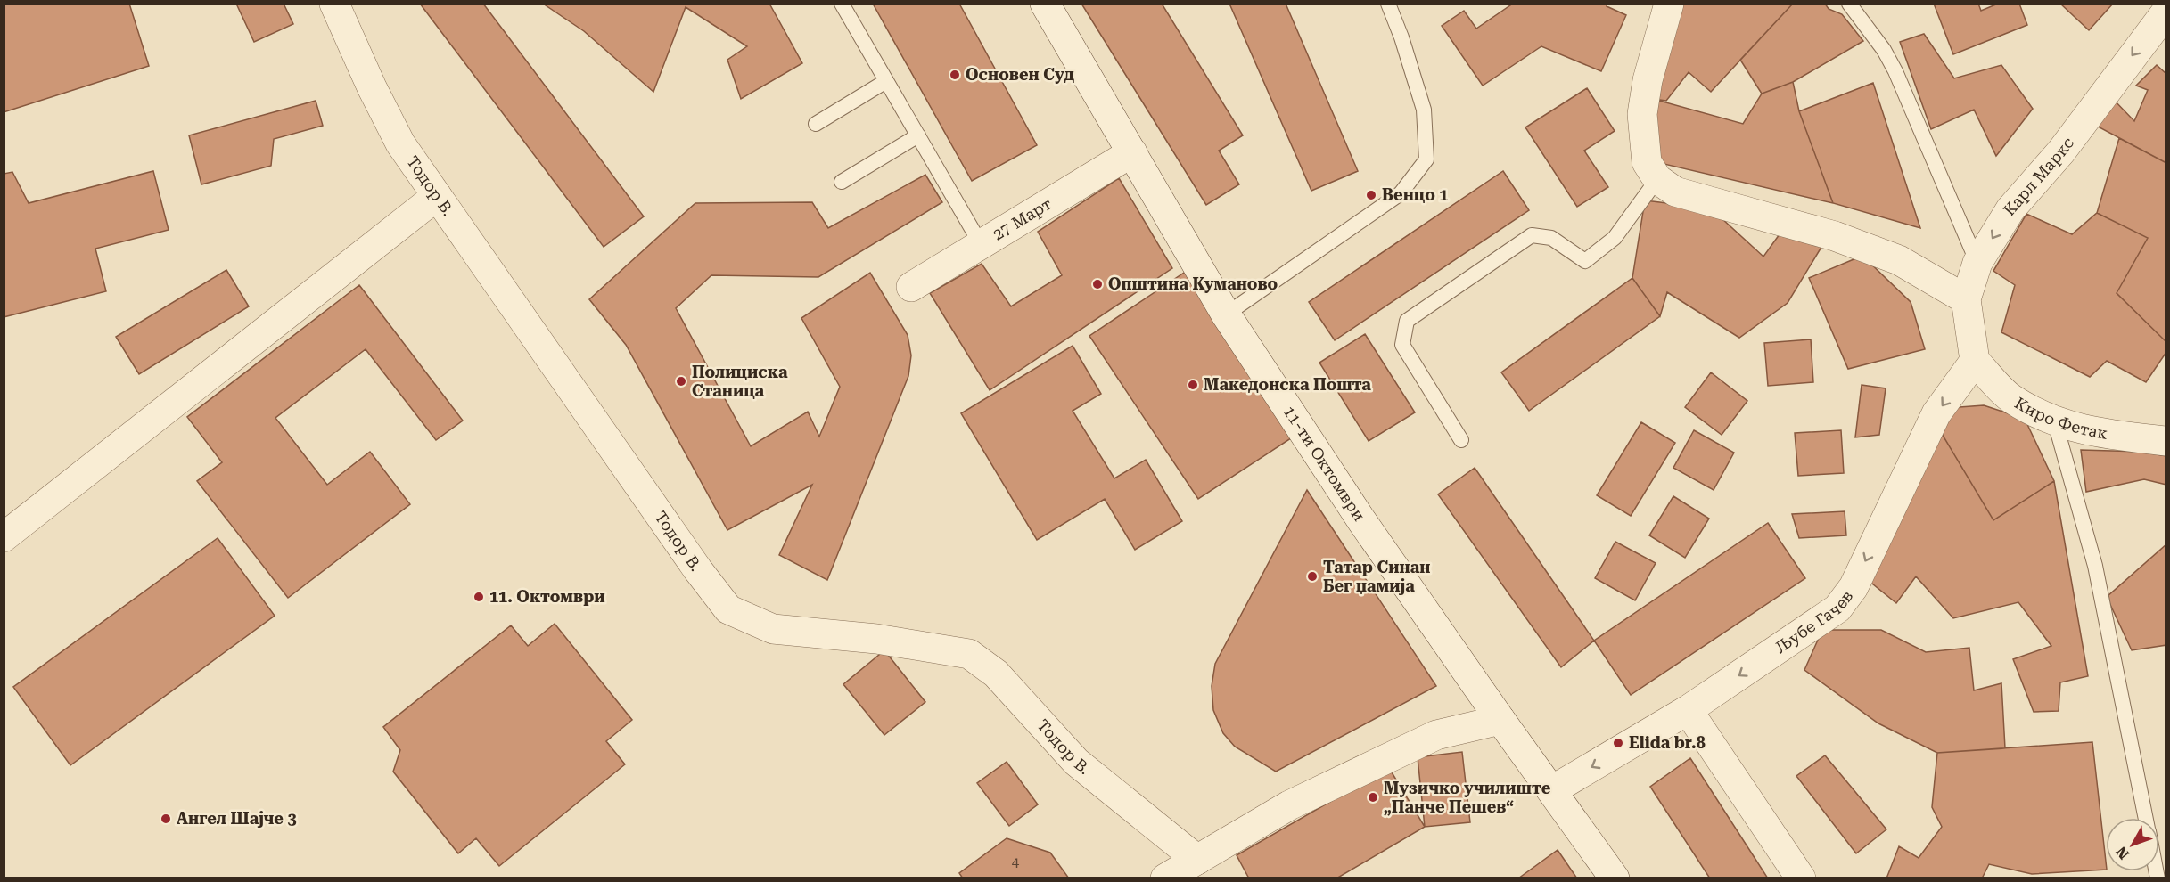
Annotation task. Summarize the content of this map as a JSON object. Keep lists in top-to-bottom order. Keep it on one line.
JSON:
{"streets":{"street":["Карл Маркс","Тодор В.","27 Март","Киро Фетак","11-ти Октомври","Љубе Гачев"]},"crossings":[["Карл Маркс","Киро Фетак"],["Карл Маркс","Љубе Гачев"],["27 Март","11-ти Октомври"],["Киро Фетак","Љубе Гачев"],["11-ти Октомври","Љубе Гачев"]],"one_way":["Карл Маркс","Љубе Гачев"],"places":["Основен Суд","Венцо 1","Општина Куманово","Полициска Станица","Македонска Пошта","Татар Синан Бег џамија","11. Октомври","Elida br.8","Музичко училиште „Панче Пешев“","Ангел Шајче 3"],"house_numbers":["4"],"north":"bottom left"}
